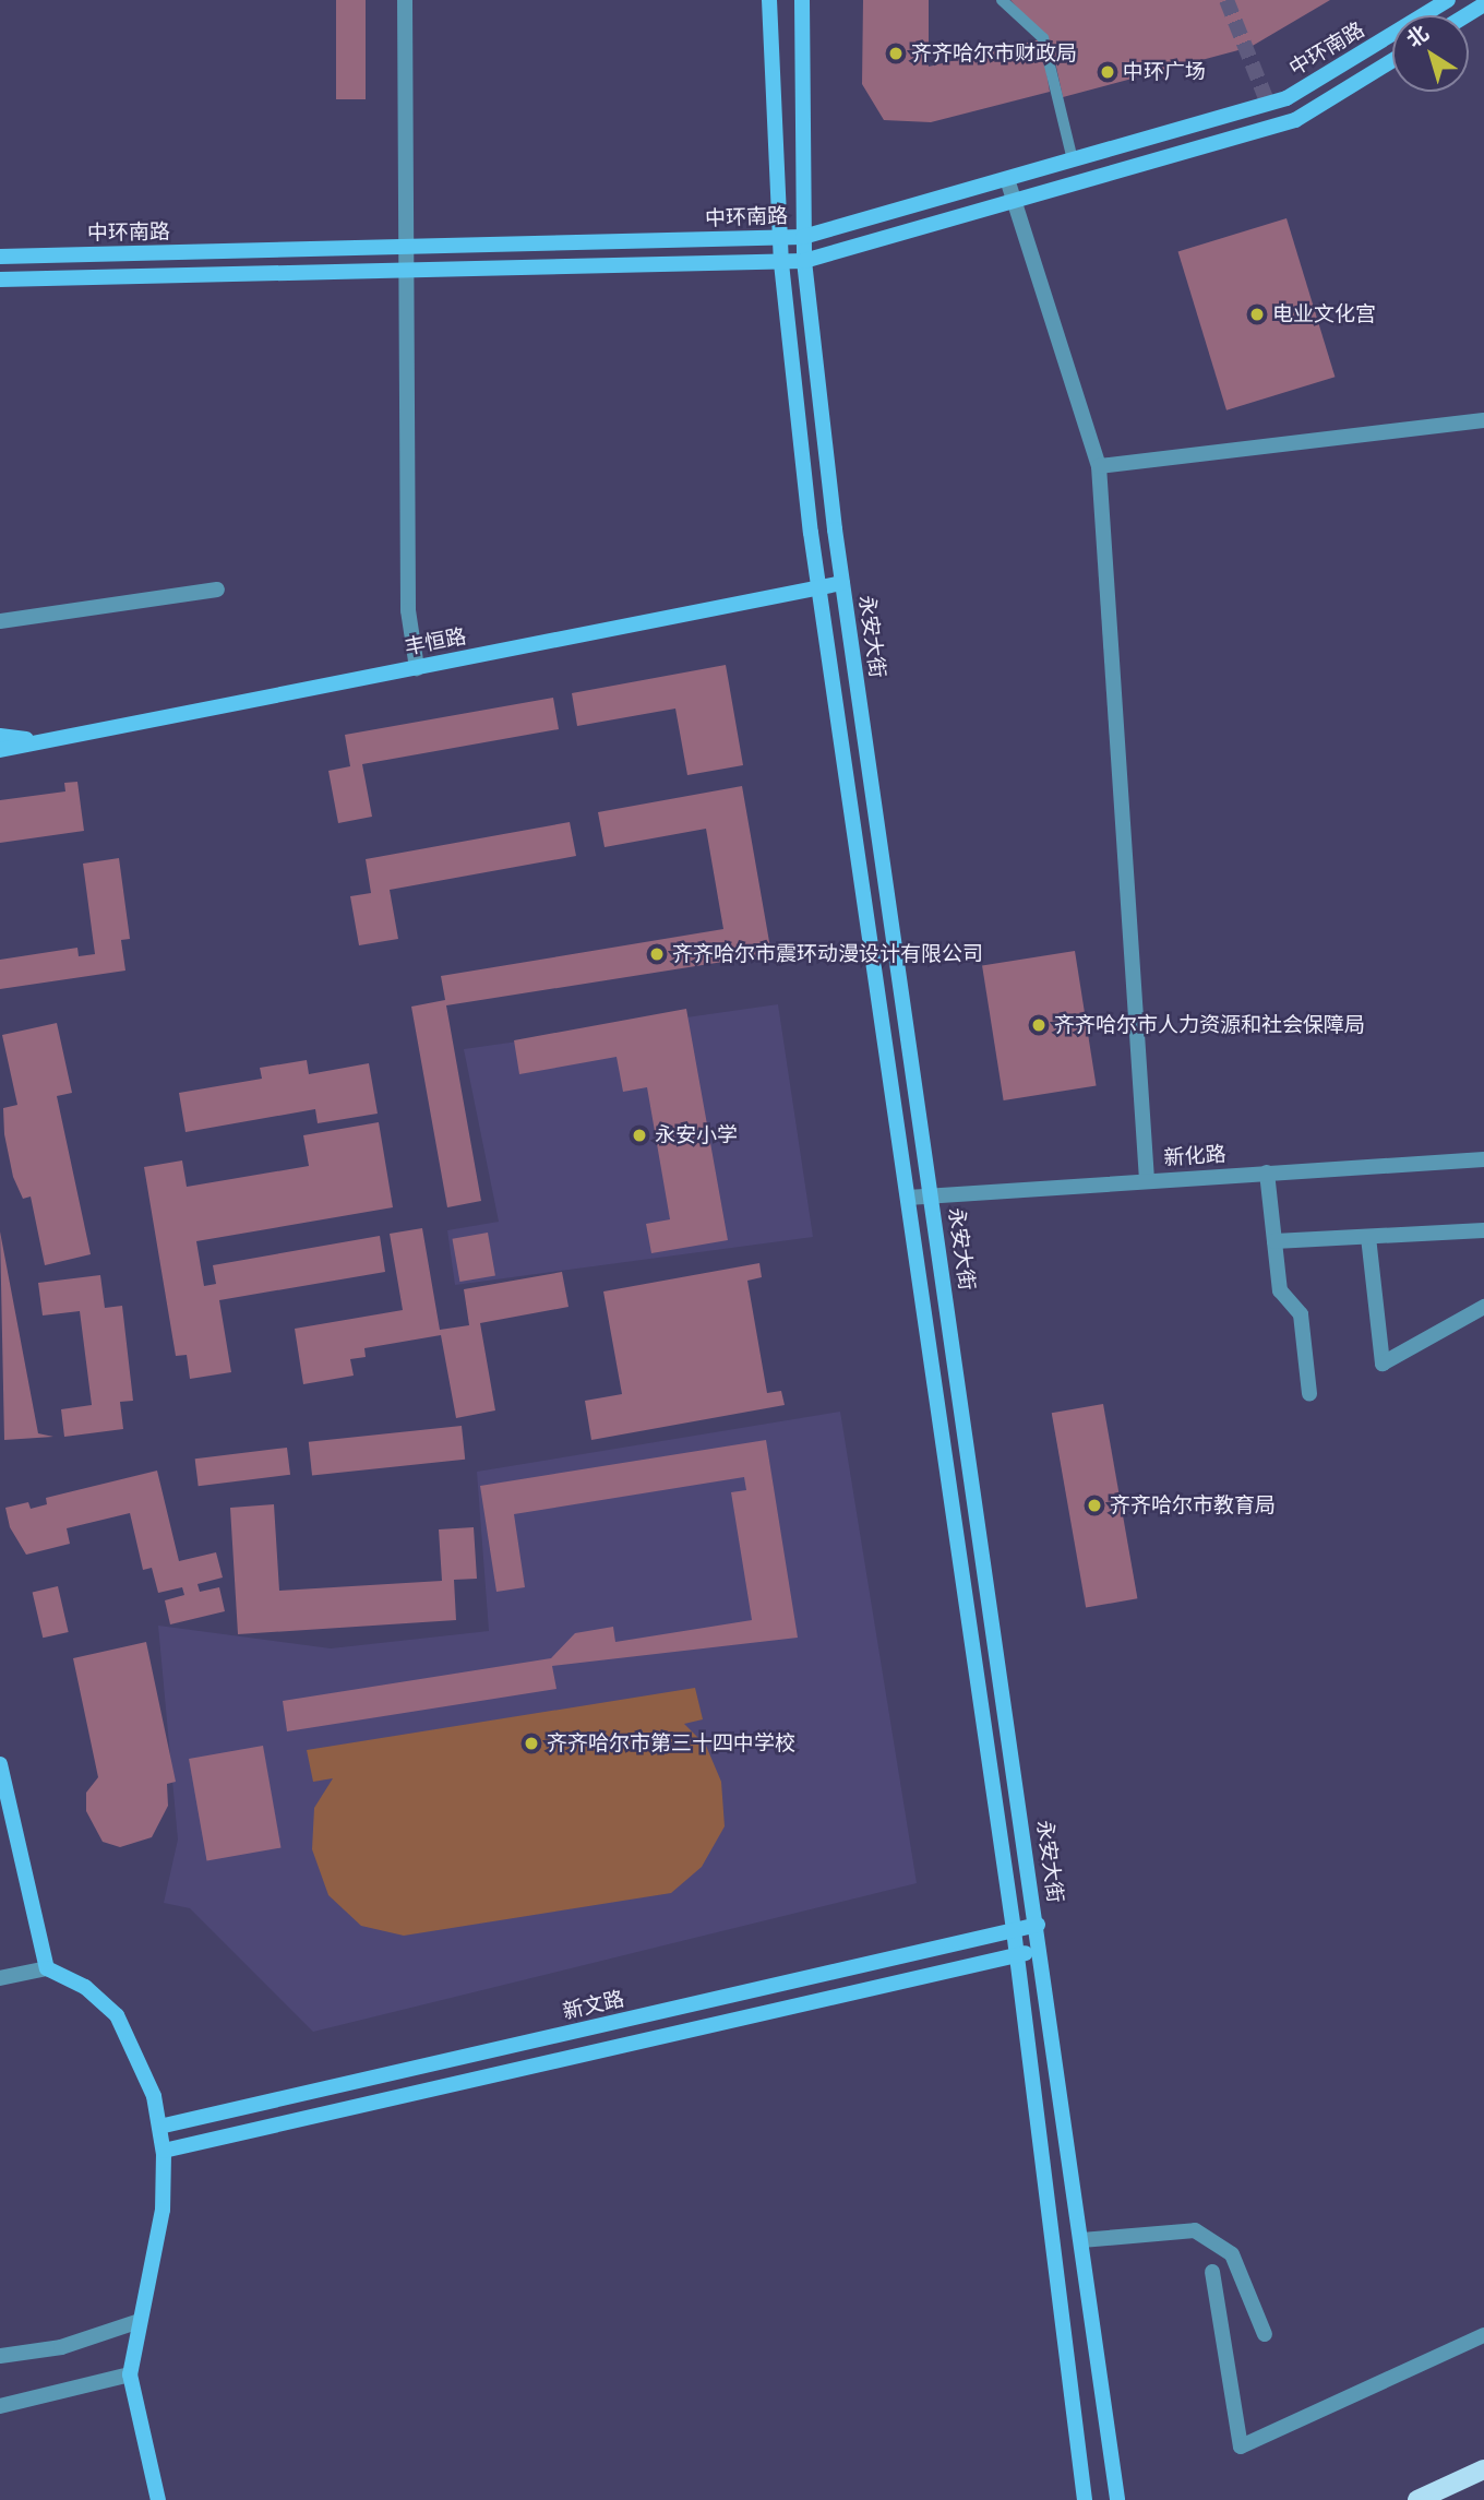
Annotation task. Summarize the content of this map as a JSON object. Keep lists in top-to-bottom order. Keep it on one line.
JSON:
{"streets":{"main road":["中环南路","永安大街","丰恒路","新文路"],"street":["新化路"]},"crossings":[["中环南路","永安大街"],["永安大街","丰恒路"],["永安大街","新化路"],["永安大街","新文路"]],"places":["齐齐哈尔市财政局","中环广场","电业文化宫","齐齐哈尔市震环动漫设计有限公司","齐齐哈尔市人力资源和社会保障局","永安小学","齐齐哈尔市教育局","齐齐哈尔市第三十四中学校"],"north":"top left"}
